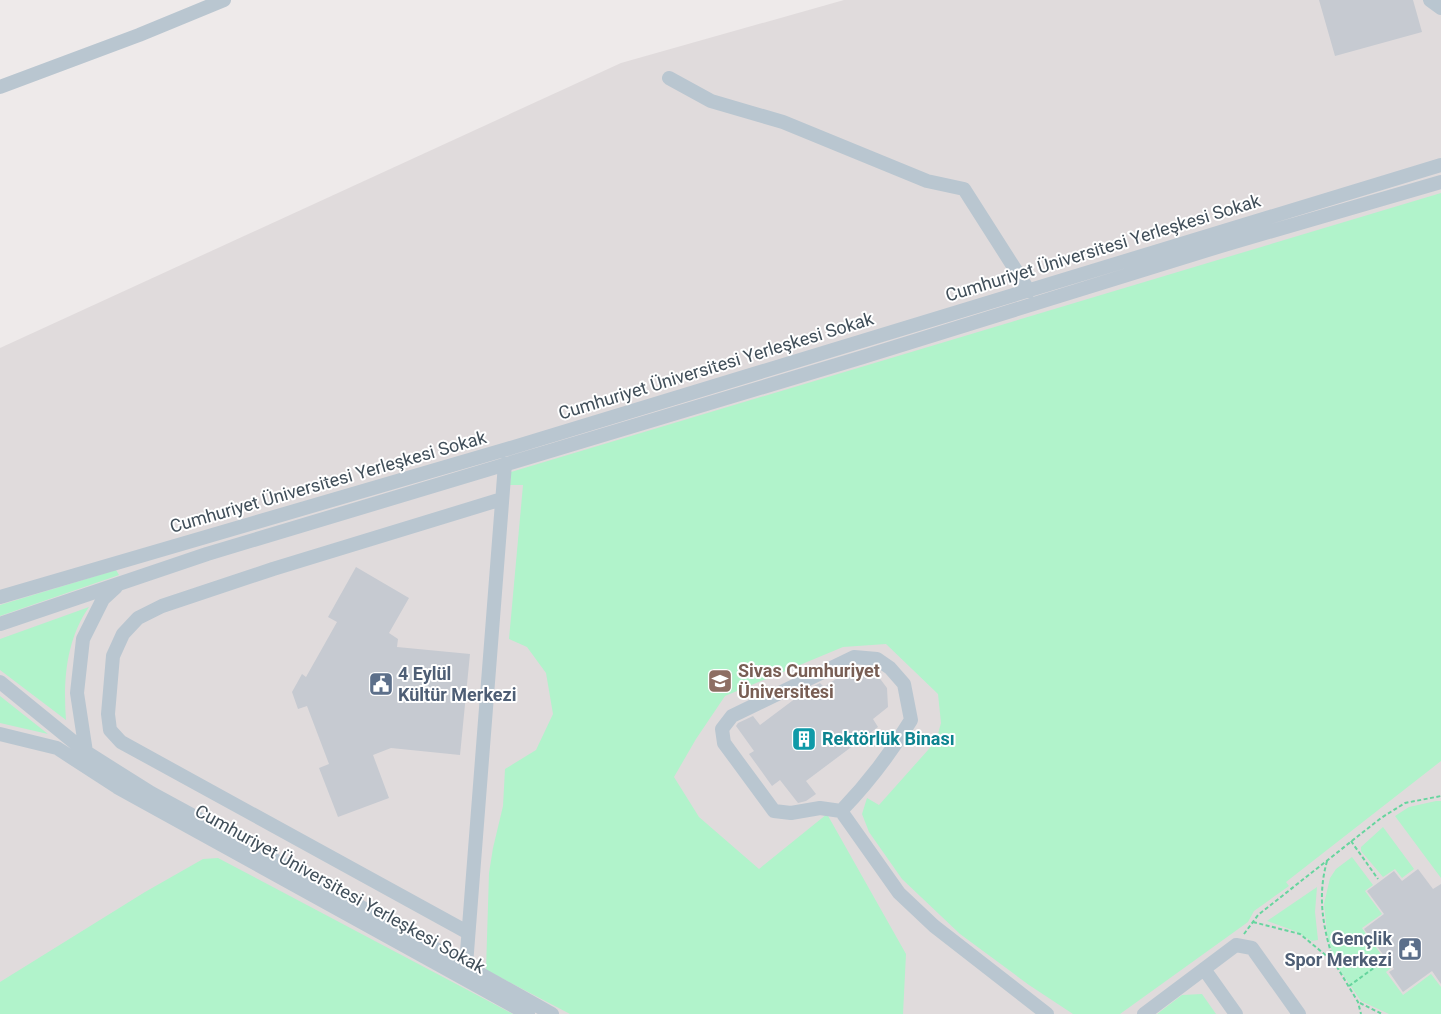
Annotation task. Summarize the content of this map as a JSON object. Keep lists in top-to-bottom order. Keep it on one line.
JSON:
{"streets":{"street":["Cumhuriyet Üniversitesi Yerleşkesi Sokak"]},"places":{"school or university":["Sivas Cumhuriyet Üniversitesi"],"public building":["4 Eylül Kültür Merkezi","Gençlik Spor Merkezi"],"building":["Rektörlük Binası"]}}
